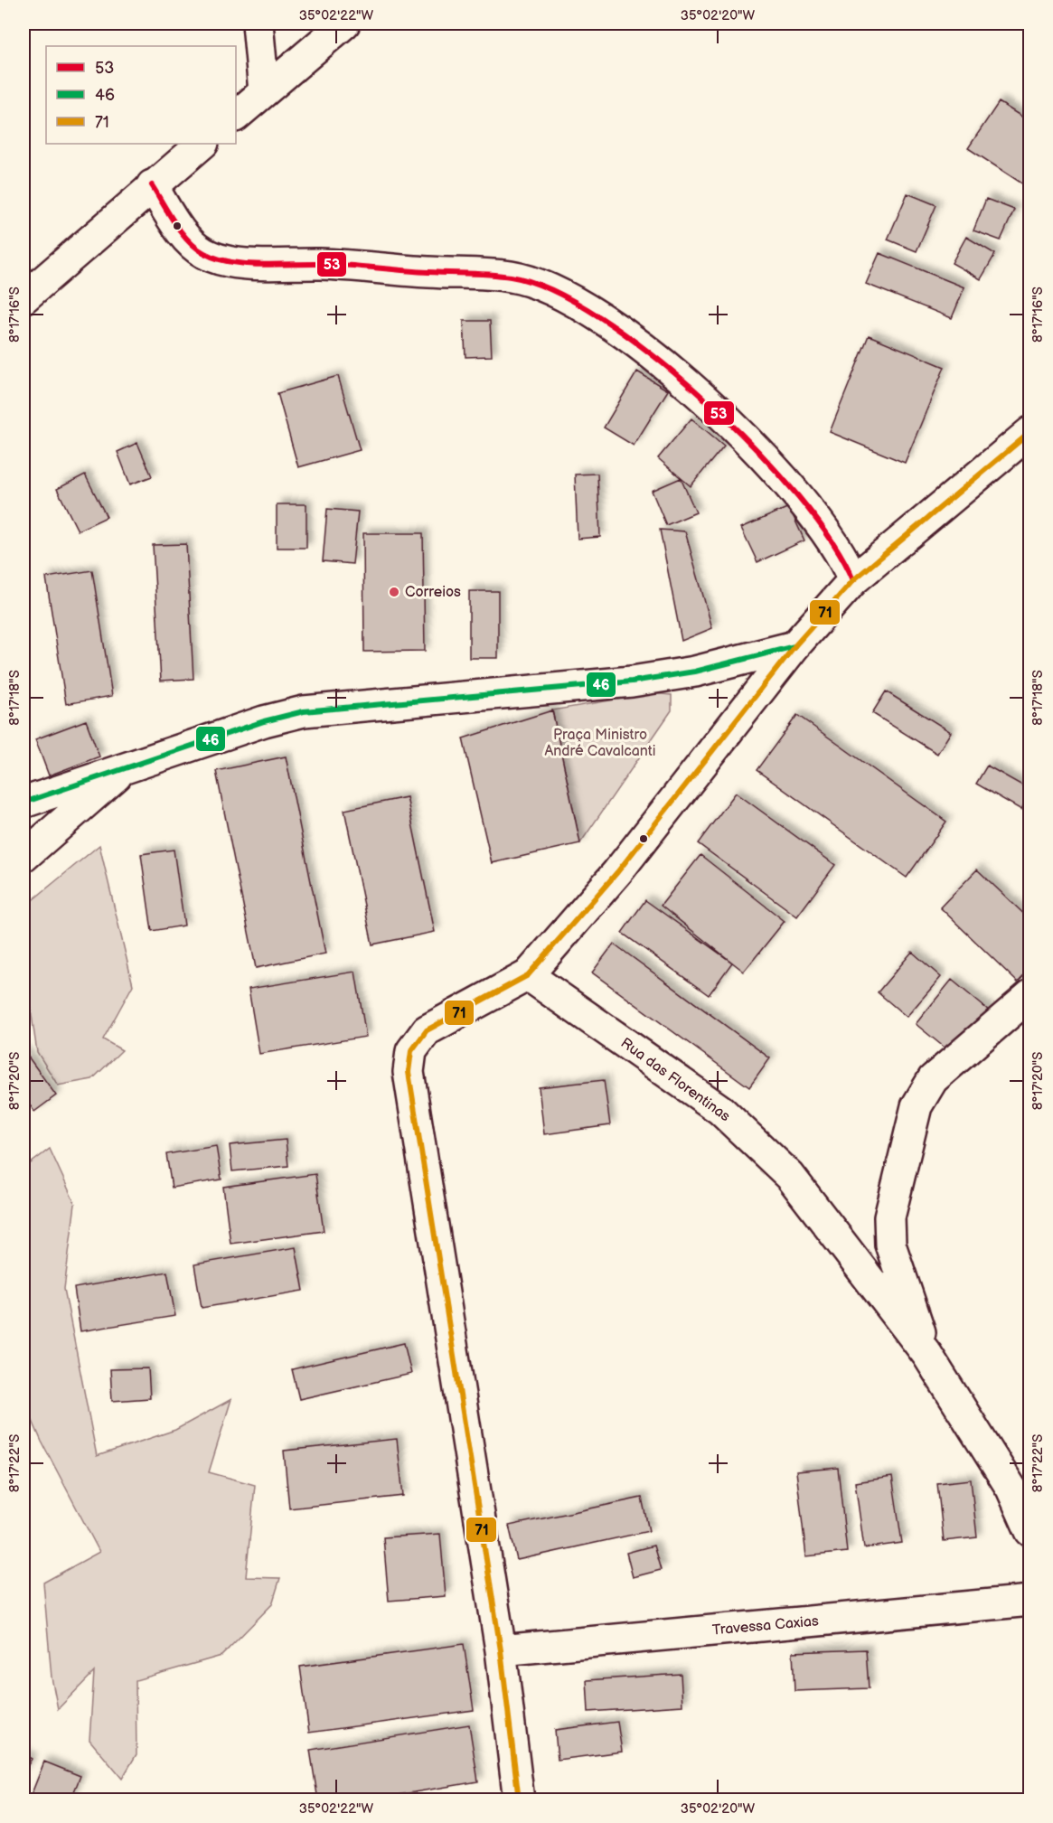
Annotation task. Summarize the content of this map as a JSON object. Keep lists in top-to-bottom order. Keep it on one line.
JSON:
{"streets":{"street":["Rua das Florentinas","Travessa Caxias"]},"parks":["Praça Ministro André Cavalcanti"],"places":["Correios"],"lines":["transit line 53","transit line 71","transit line 46"],"legend":["53","46","71"],"coordinates":["35°02'22\"W","35°02'20\"W","8°17'16\"S","8°17'18\"S","8°17'20\"S","8°17'22\"S"]}
